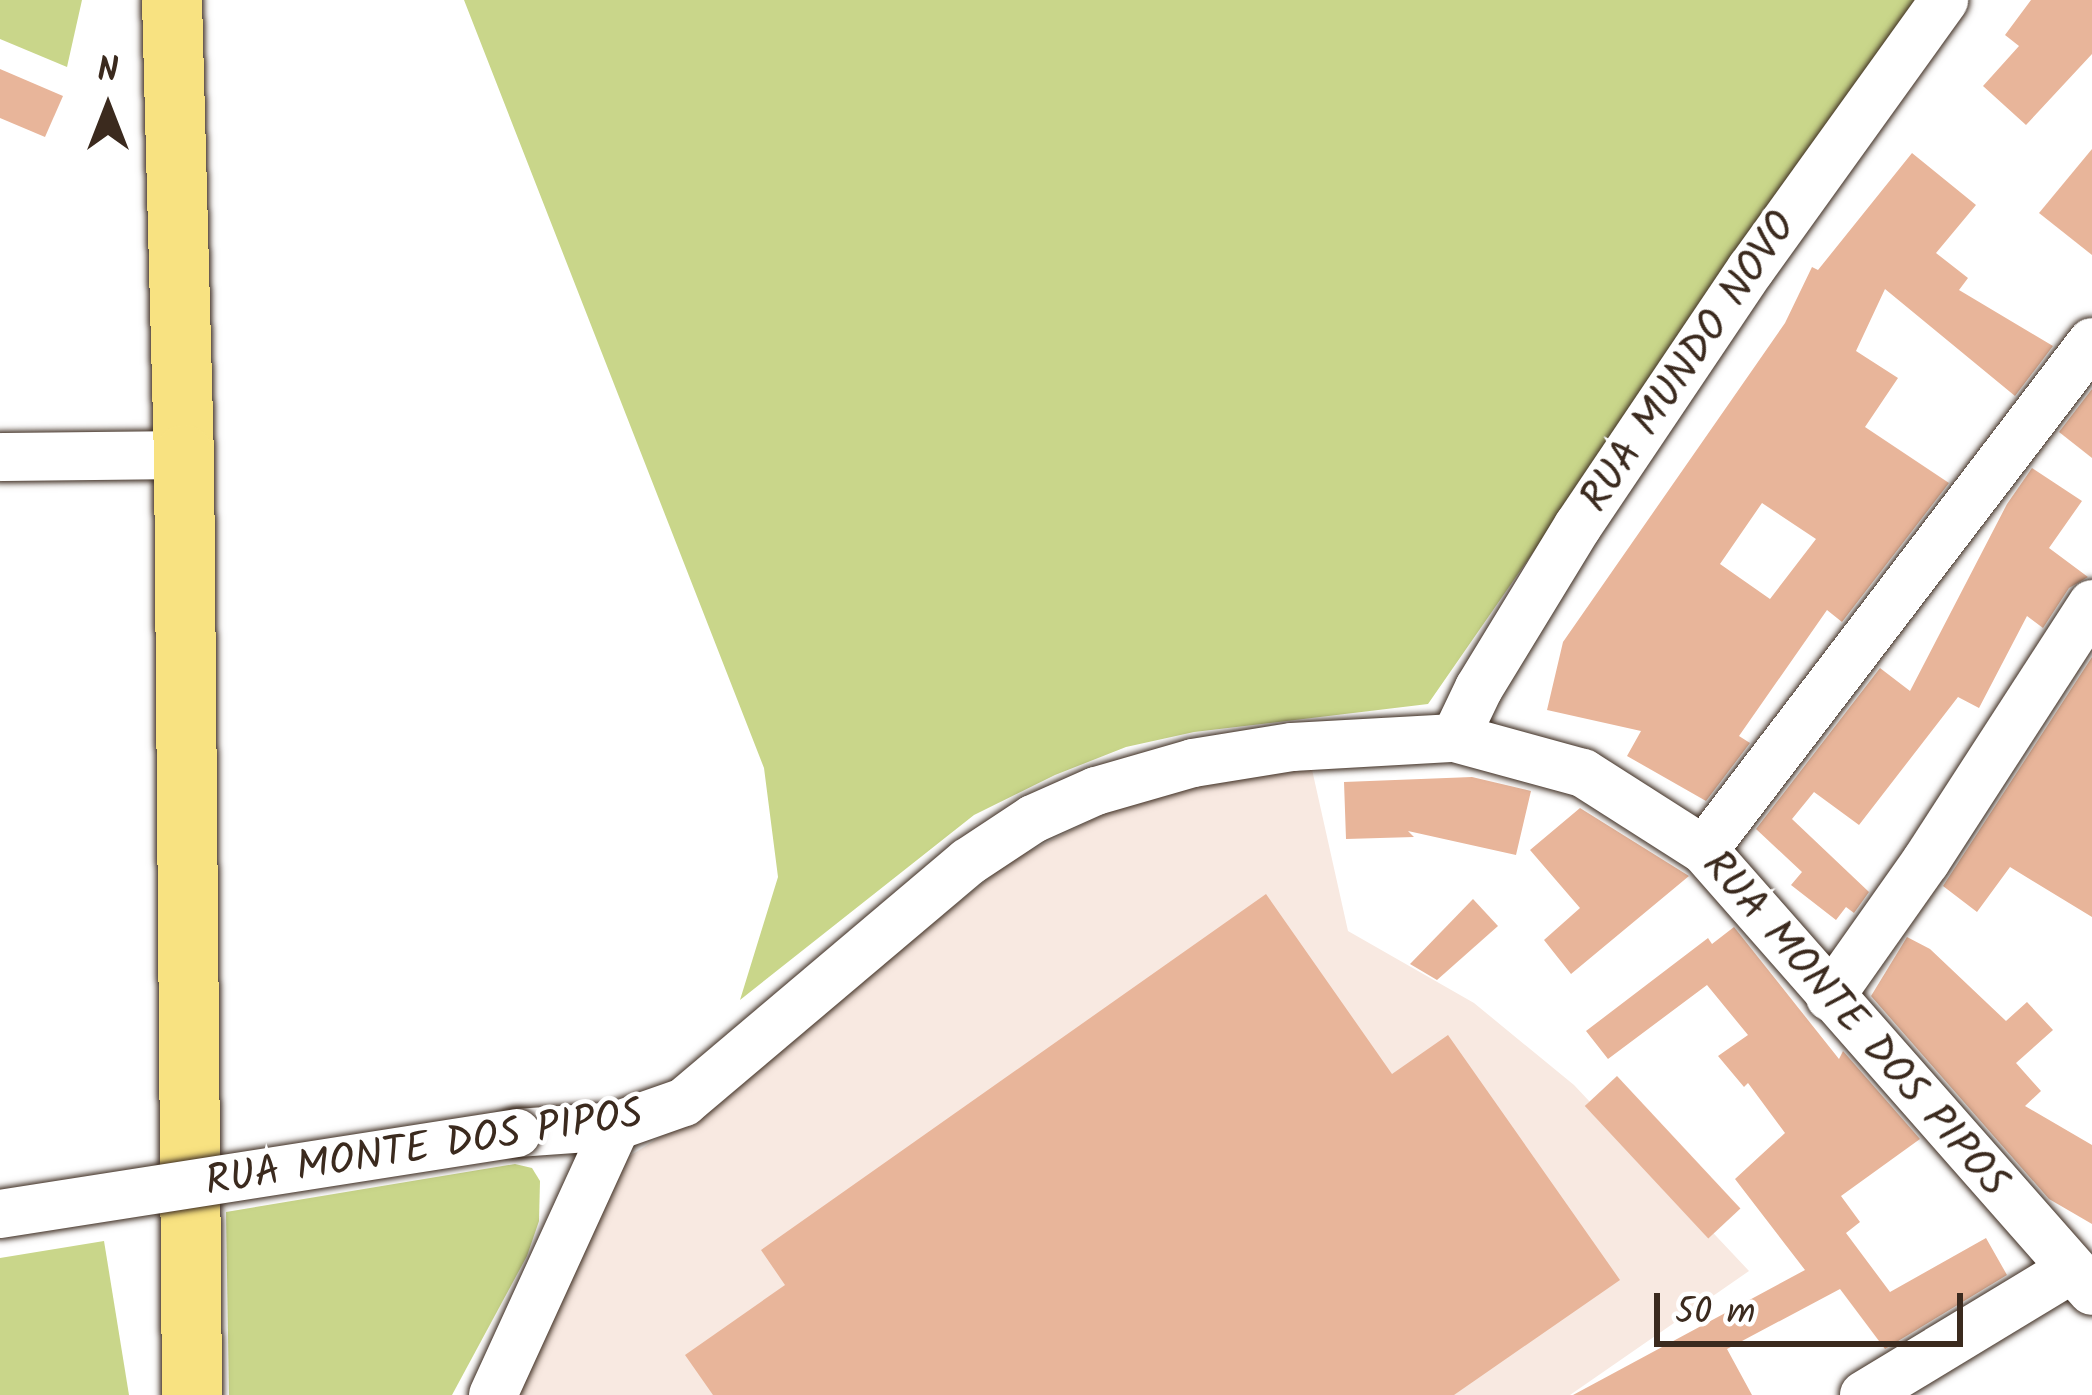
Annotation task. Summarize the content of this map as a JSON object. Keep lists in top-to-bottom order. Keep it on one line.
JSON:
{"streets":{"street":["RUA MUNDO NOVO","RUA MONTE DOS PIPOS"]},"crossings":[["RUA MUNDO NOVO","RUA MONTE DOS PIPOS"]],"scale_bar":"50 m","north":"top"}
